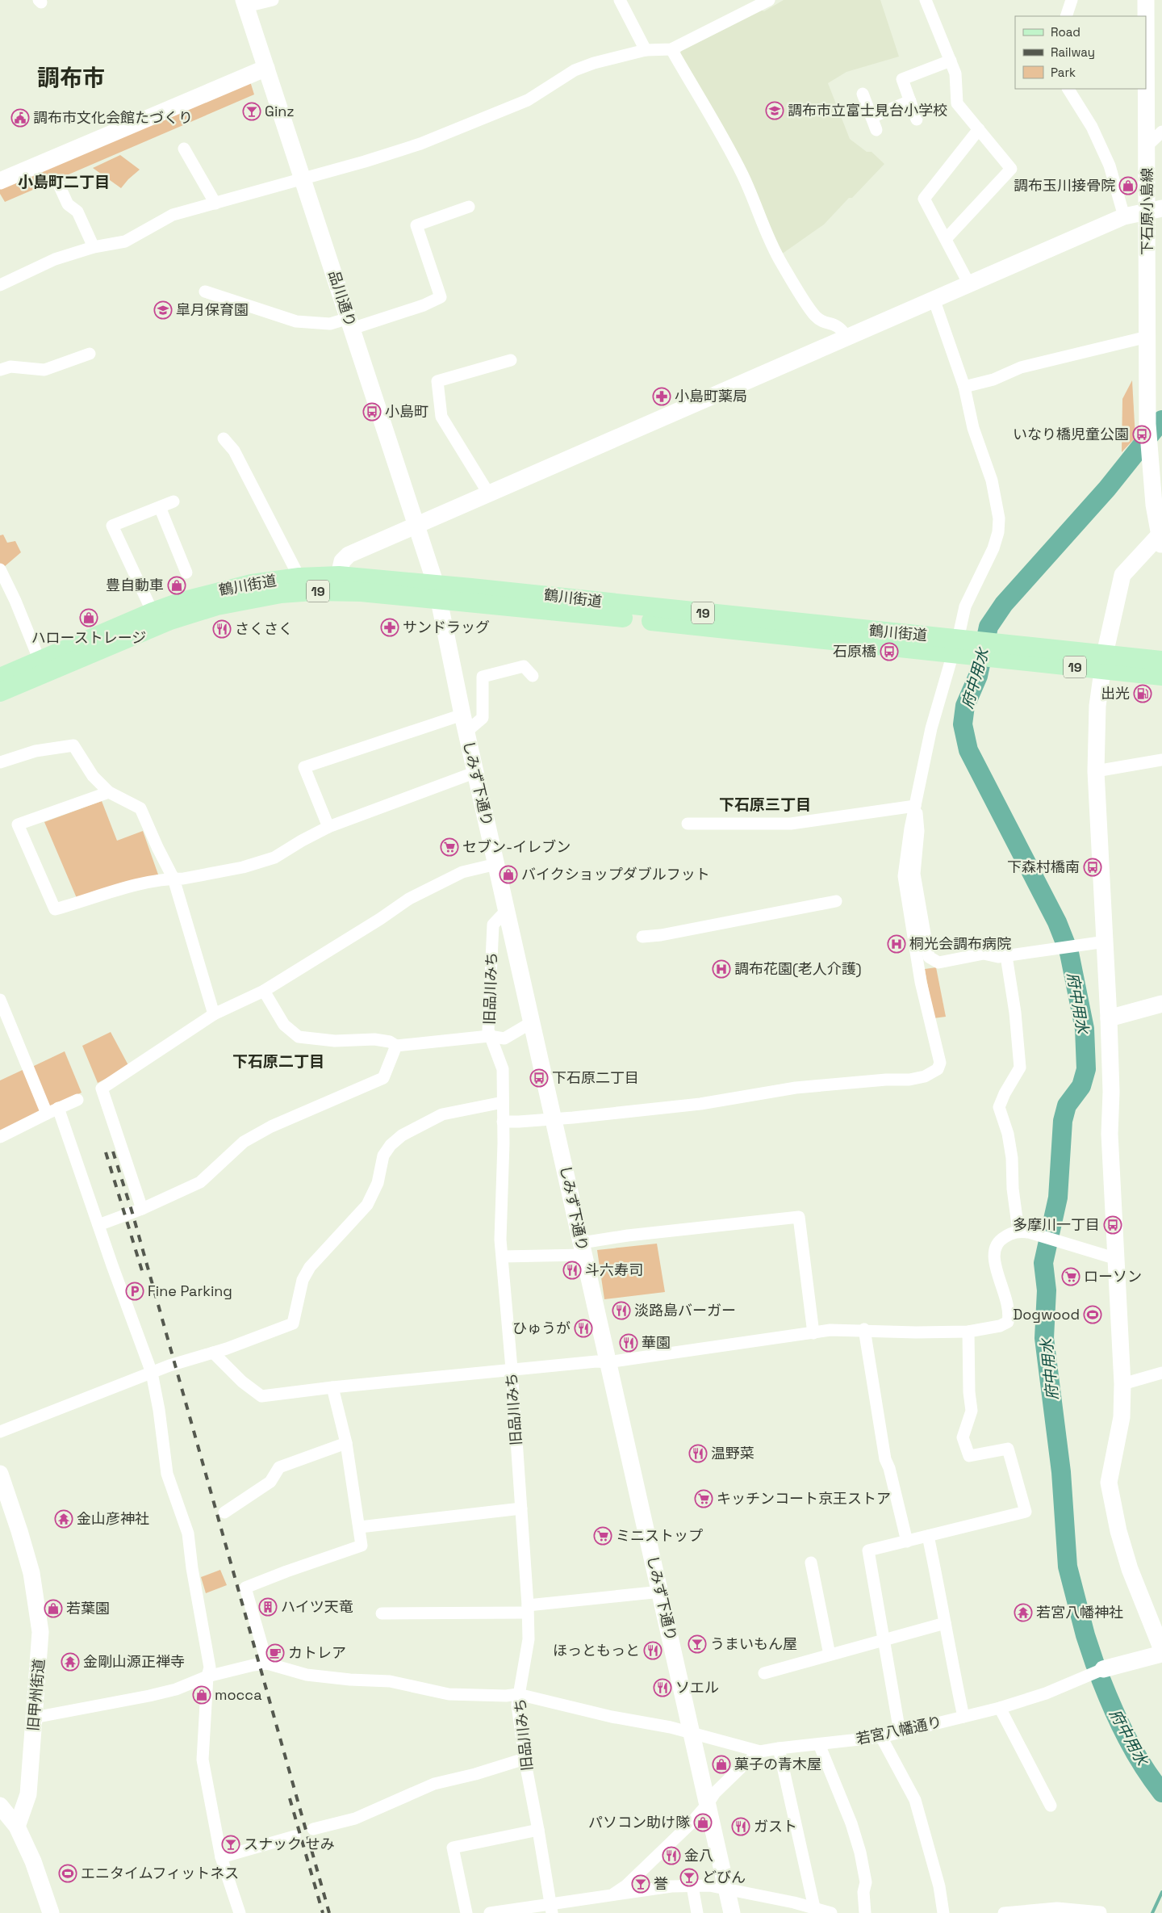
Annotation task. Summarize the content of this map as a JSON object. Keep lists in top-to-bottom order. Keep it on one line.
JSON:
{"streets":{"main road":["鶴川街道","19"],"street":["下石原小島線","品川通り","しみず下通り","旧品川みち","旧甲州街道","若宮八幡通り"]},"crossings":[["品川通り","鶴川街道"],["品川通り","しみず下通り"],["鶴川街道","しみず下通り"],["しみず下通り","旧品川みち"],["しみず下通り","若宮八幡通り"]],"districts":["調布市","小島町二丁目","下石原三丁目","下石原二丁目"],"water":["府中用水"],"places":{"school or university":["調布市立富士見台小学校","皐月保育園"],"bar":["Ginz","うまいもん屋","スナック せみ","どびん","誉"],"public building":["調布市文化会館たづくり"],"shop":["調布玉川接骨院","豊自動車","ハローストレージ","バイクショップダブルフット","若葉園","mocca","菓子の青木屋","パソコン助け隊"],"pharmacy":["小島町薬局","サンドラッグ"],"bus stop":["小島町","いなり橋児童公園","石原橋","下森村橋南","下石原二丁目","多摩川一丁目"],"restaurant":["さくさく","斗六寿司","淡路島バーガー","ひゅうが","華園","温野菜","ほっともっと","ソエル","ガスト","金八"],"fuel station":["出光"],"supermarket":["セブン-イレブン","ローソン","キッチンコート京王ストア","ミニストップ"],"hospital":["桐光会調布病院","調布花園(老人介護)"],"parking":["Fine Parking"],"sports":["Dogwood","エニタイムフィットネス"],"temple":["金山彦神社","若宮八幡神社","金剛山源正禅寺"],"building":["ハイツ天竜"],"cafe":["カトレア"]},"legend":["Road","Railway","Park"]}
